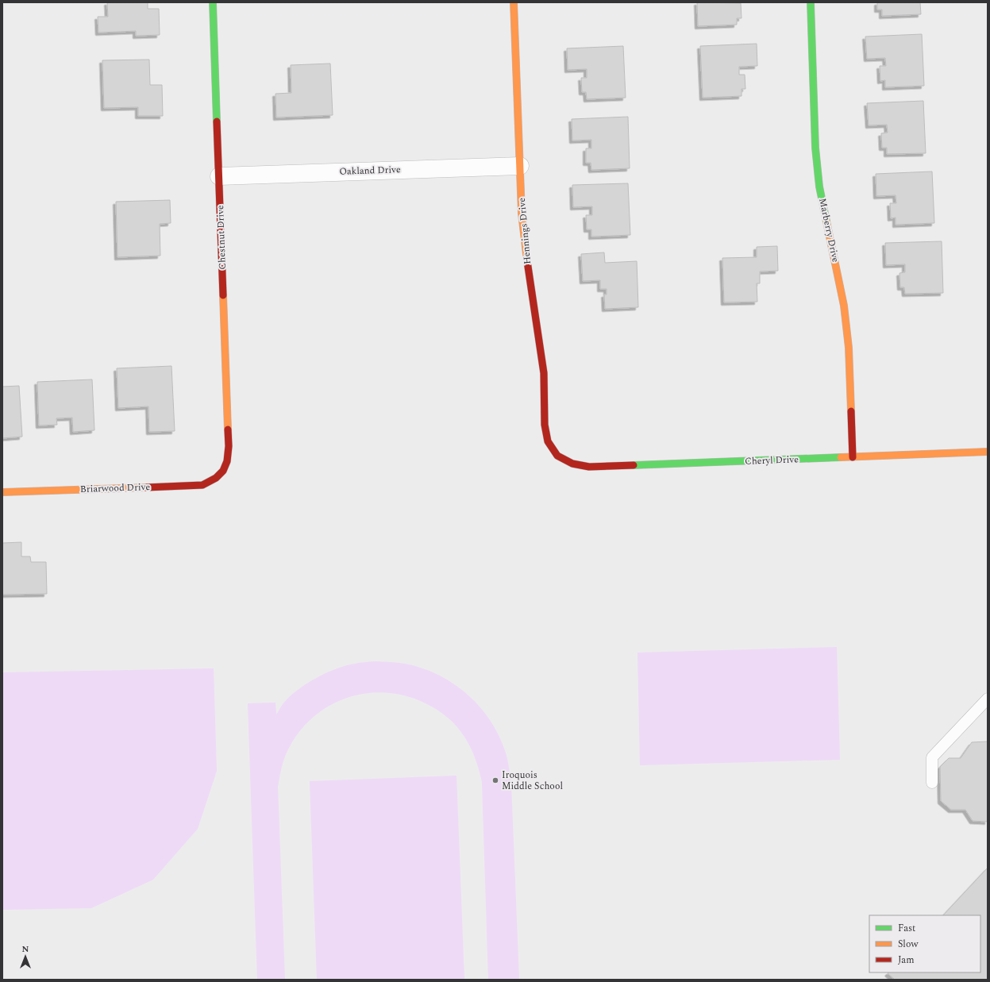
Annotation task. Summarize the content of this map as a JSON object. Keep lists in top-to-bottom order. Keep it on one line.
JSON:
{"streets":{"street":["Oakland Drive","Marberry Drive","Hennings Drive","Chestnut Drive","Cheryl Drive","Briarwood Drive"]},"crossings":[["Oakland Drive","Hennings Drive"],["Oakland Drive","Chestnut Drive"],["Marberry Drive","Cheryl Drive"],["Hennings Drive","Cheryl Drive"],["Chestnut Drive","Briarwood Drive"]],"places":["Iroquois Middle School"],"legend":["Fast","Slow","Jam"],"north":"top"}
